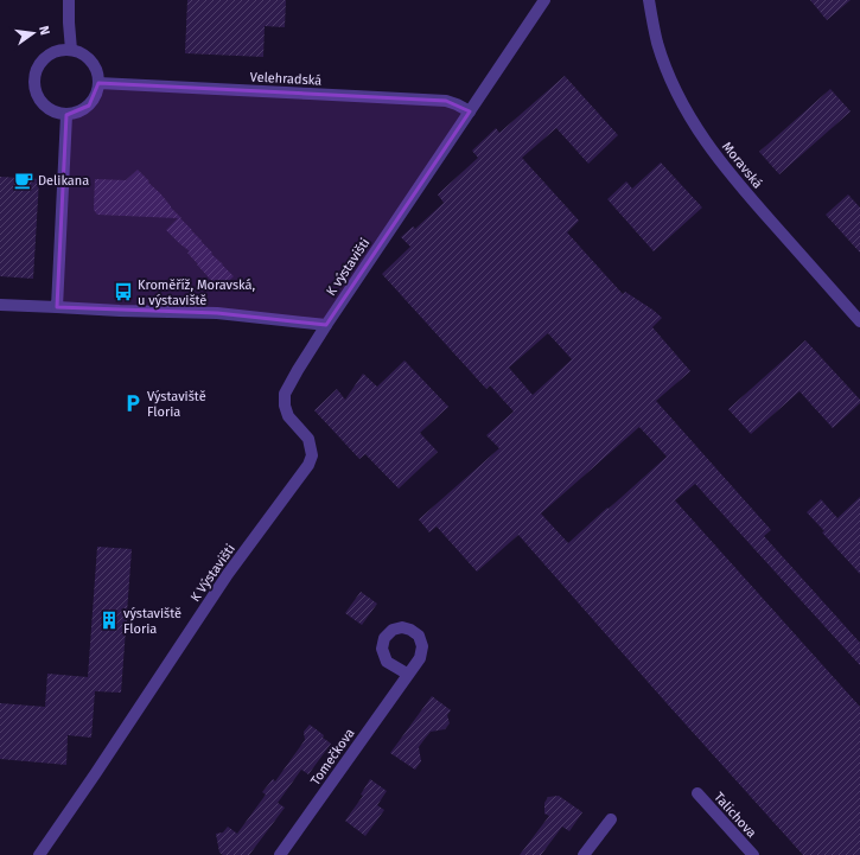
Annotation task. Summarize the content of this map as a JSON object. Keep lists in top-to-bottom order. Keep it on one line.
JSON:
{"streets":{"street":["Velehradská","Moravská","K výstavišti","K Výstavišti","Tomečkova","Talichova"]},"crossings":[["Velehradská","K výstavišti"],["K výstavišti","K Výstavišti"]],"places":{"cafe":["Delikana"],"bus stop":["Kroměříž, Moravská, u výstaviště"],"parking":["Výstaviště Floria"],"building":["výstaviště Floria"]},"north":"right"}
